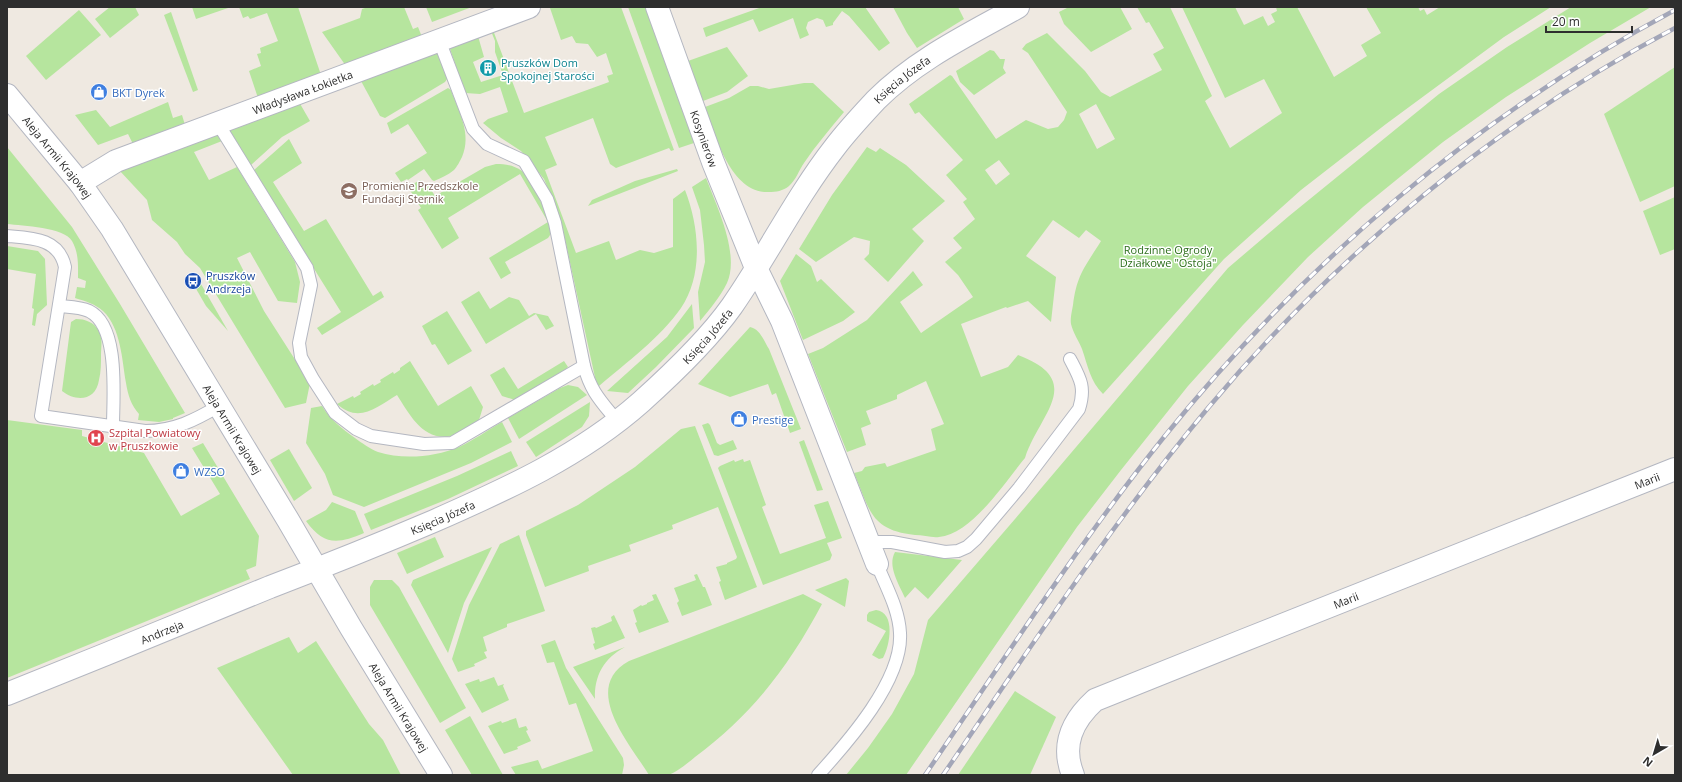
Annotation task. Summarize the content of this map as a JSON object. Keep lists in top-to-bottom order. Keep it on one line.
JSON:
{"streets":{"street":["Księcia Józefa","Władysława Łokietka","Kosynierów","Aleja Armii Krajowej","Marii","Andrzeja"]},"crossings":[["Księcia Józefa","Kosynierów"],["Księcia Józefa","Aleja Armii Krajowej"],["Księcia Józefa","Andrzeja"],["Władysława Łokietka","Aleja Armii Krajowej"],["Aleja Armii Krajowej","Andrzeja"]],"parks":["Rodzinne Ogrody Działkowe \"Ostoja\""],"places":{"building":["Pruszków Dom Spokojnej Starości"],"shop":["BKT Dyrek","Prestige","WZSO"],"school or university":["Promienie Przedszkole Fundacji Sternik"],"bus stop":["Pruszków Andrzeja"],"hospital":["Szpital Powiatowy w Pruszkowie"]},"scale_bar":"20 m","north":"bottom left"}
